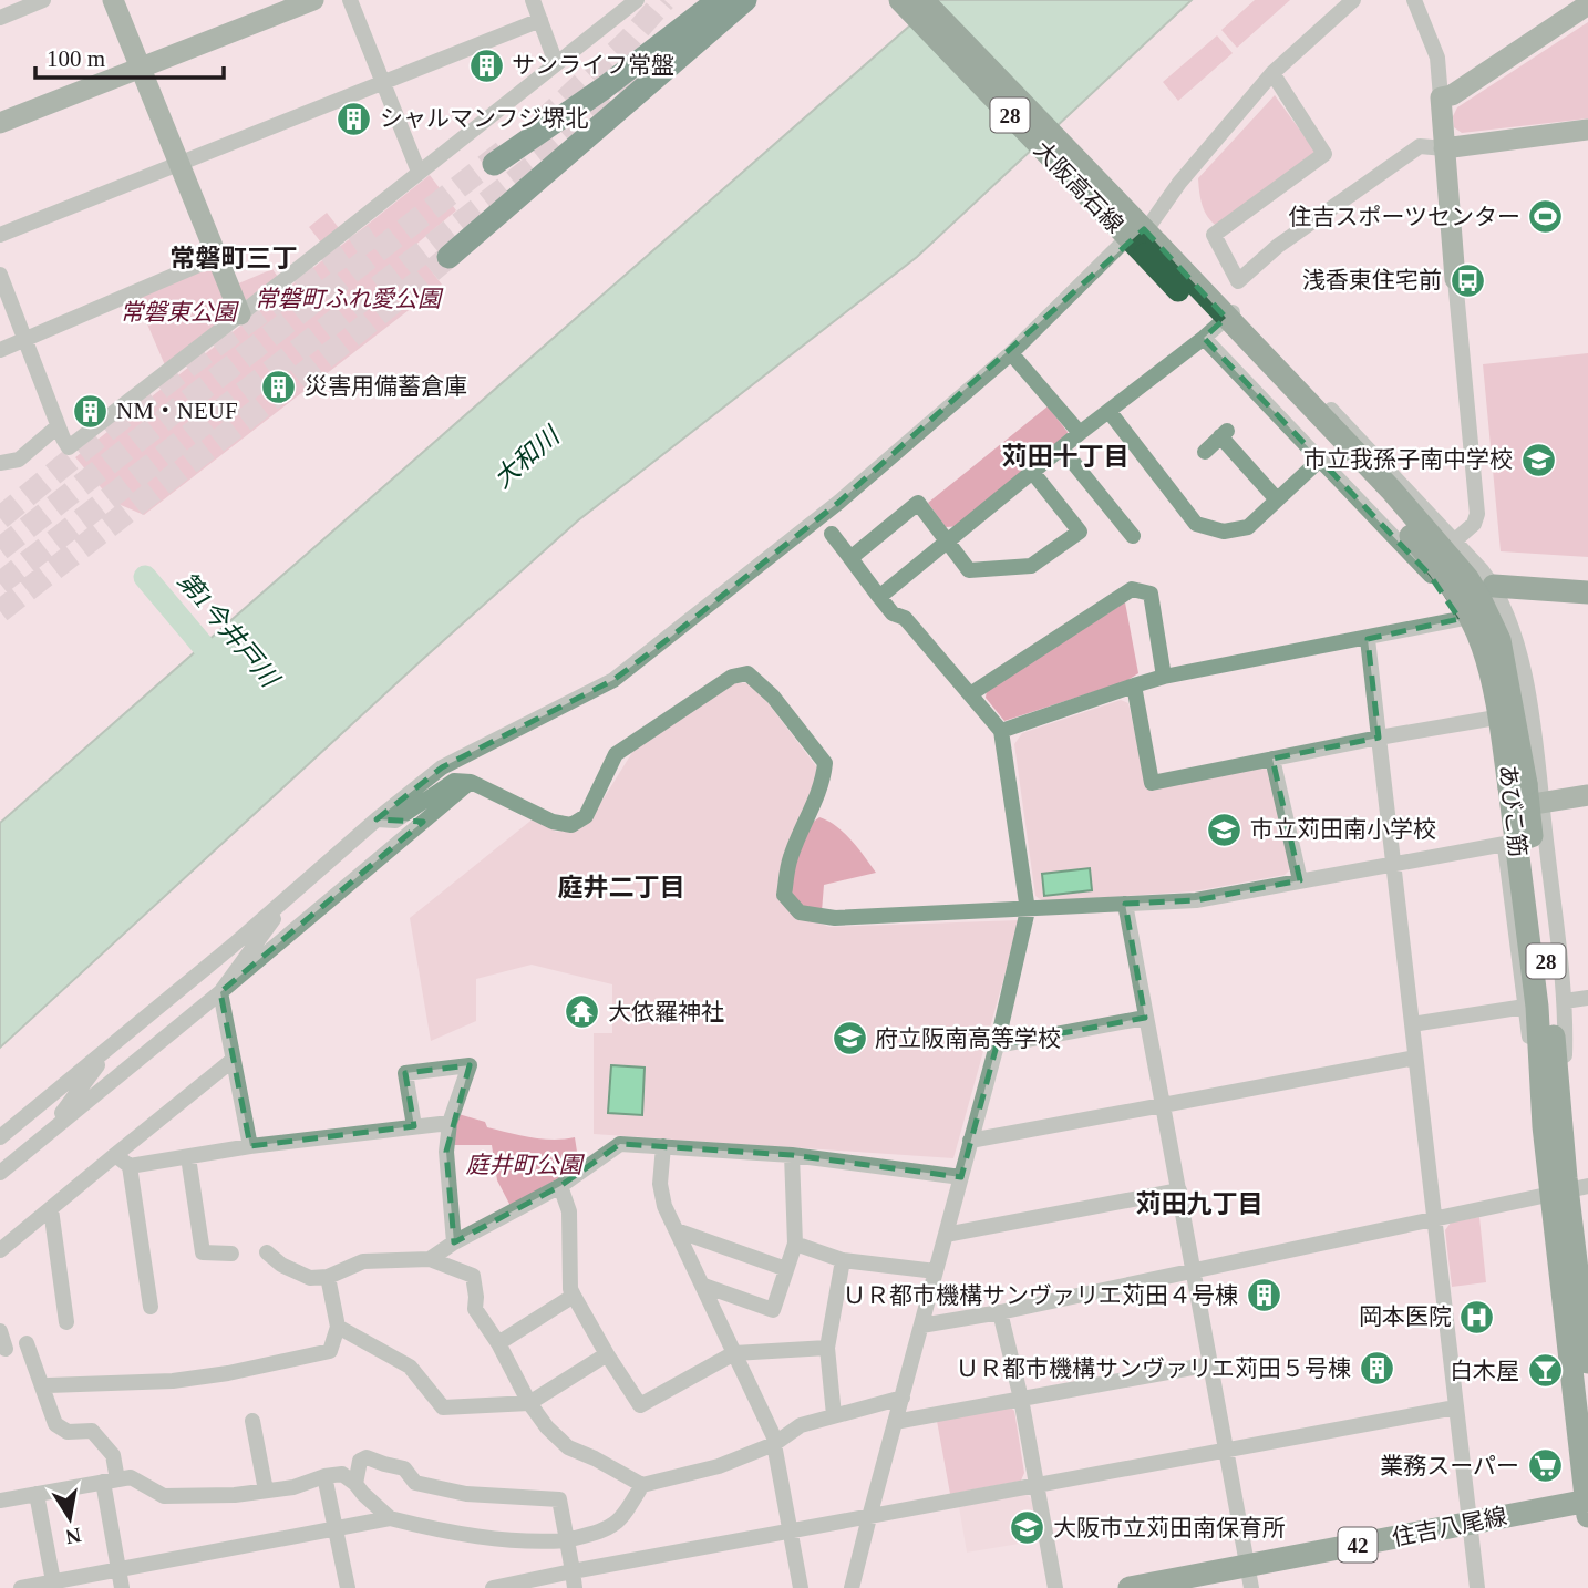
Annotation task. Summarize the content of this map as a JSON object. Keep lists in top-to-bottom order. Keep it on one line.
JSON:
{"streets":{"main road":["28","大阪高石線","あびこ筋","住吉八尾線","42"]},"crossings":[["大阪高石線","あびこ筋"],["あびこ筋","住吉八尾線"]],"districts":["常磐町三丁","苅田十丁目","庭井二丁目","苅田九丁目"],"water":["大和川","第1今井戸川"],"parks":["常磐町ふれ愛公園","常磐東公園","庭井町公園"],"places":{"building":["サンライフ常盤","シャルマンフジ堺北","災害用備蓄倉庫","NM・NEUF","ＵＲ都市機構サンヴァリエ苅田４号棟","ＵＲ都市機構サンヴァリエ苅田５号棟"],"sports":["住吉スポーツセンター"],"bus stop":["浅香東住宅前"],"school or university":["市立我孫子南中学校","市立苅田南小学校","府立阪南高等学校","大阪市立苅田南保育所"],"temple":["大依羅神社"],"hospital":["岡本医院"],"bar":["白木屋"],"supermarket":["業務スーパー"]},"scale_bar":"100 m","north":"bottom"}
